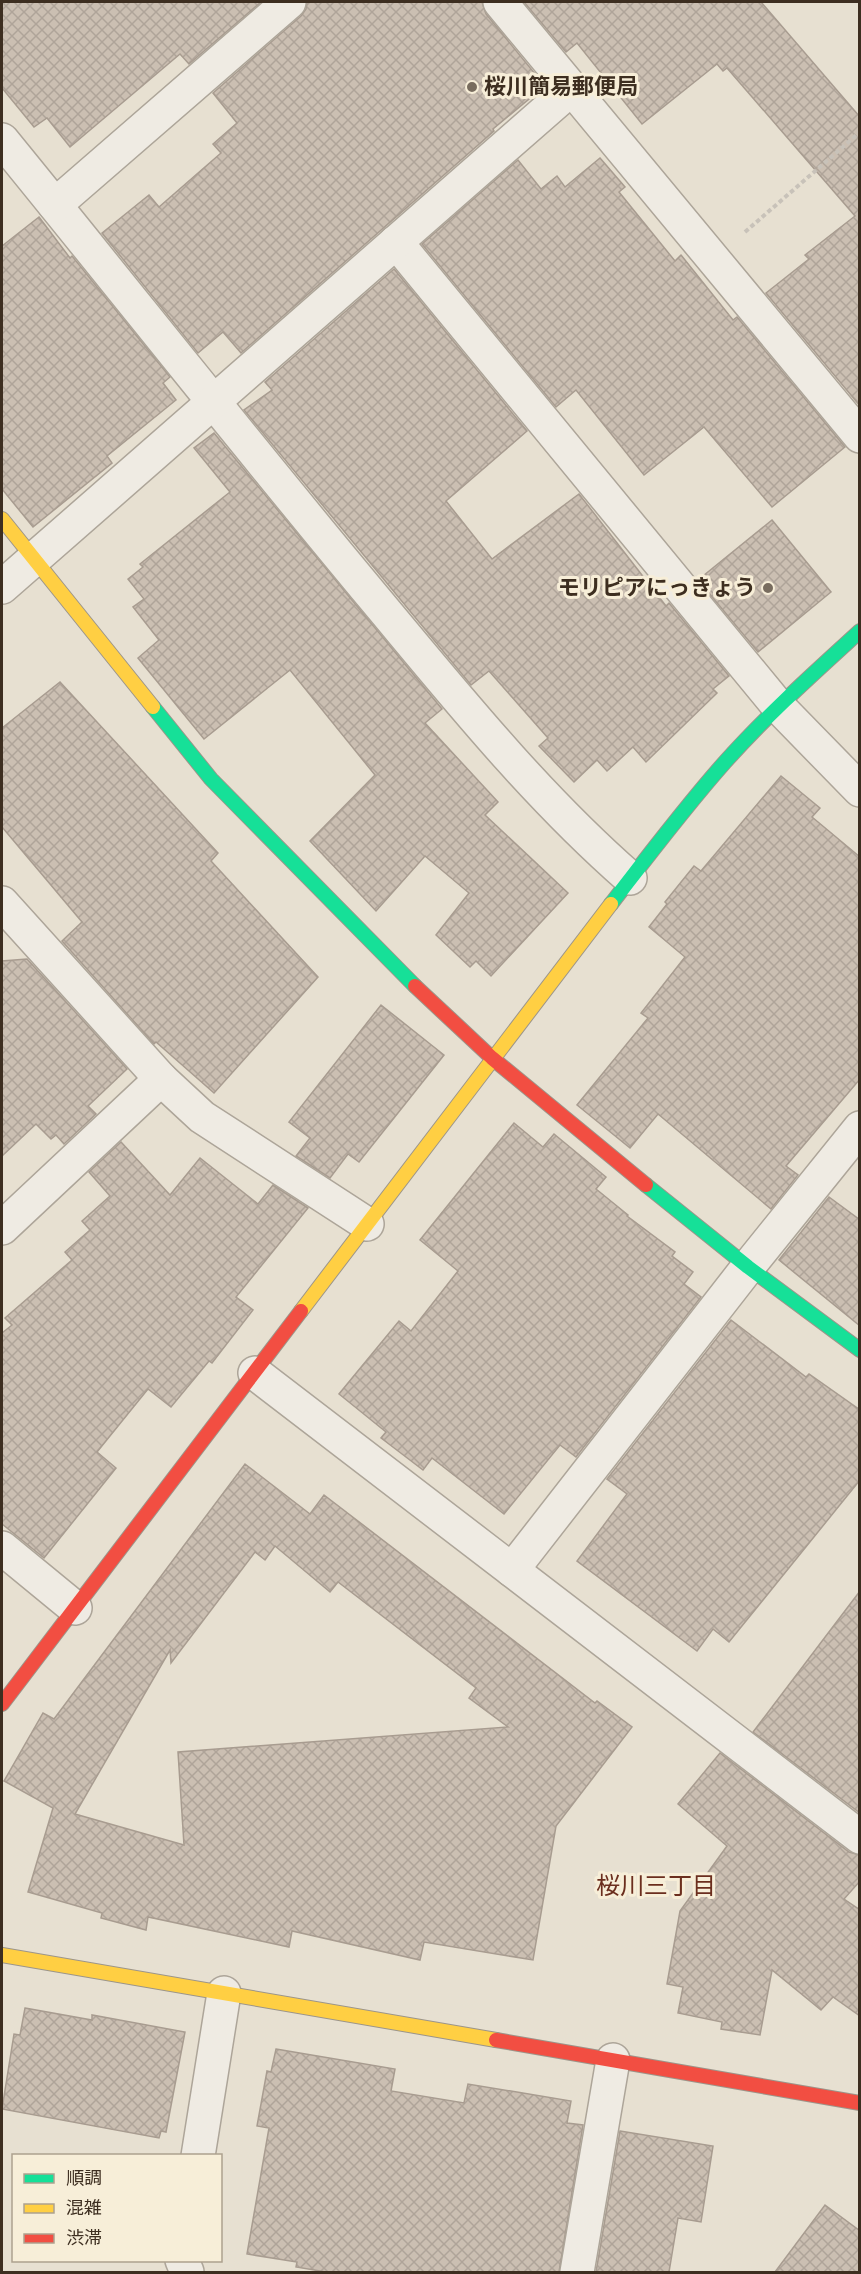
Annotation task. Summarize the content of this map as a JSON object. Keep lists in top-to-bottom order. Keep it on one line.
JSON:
{"districts":["桜川三丁目"],"places":["桜川簡易郵便局","モリピアにっきょう"],"legend":["順調","混雑","渋滞"]}
